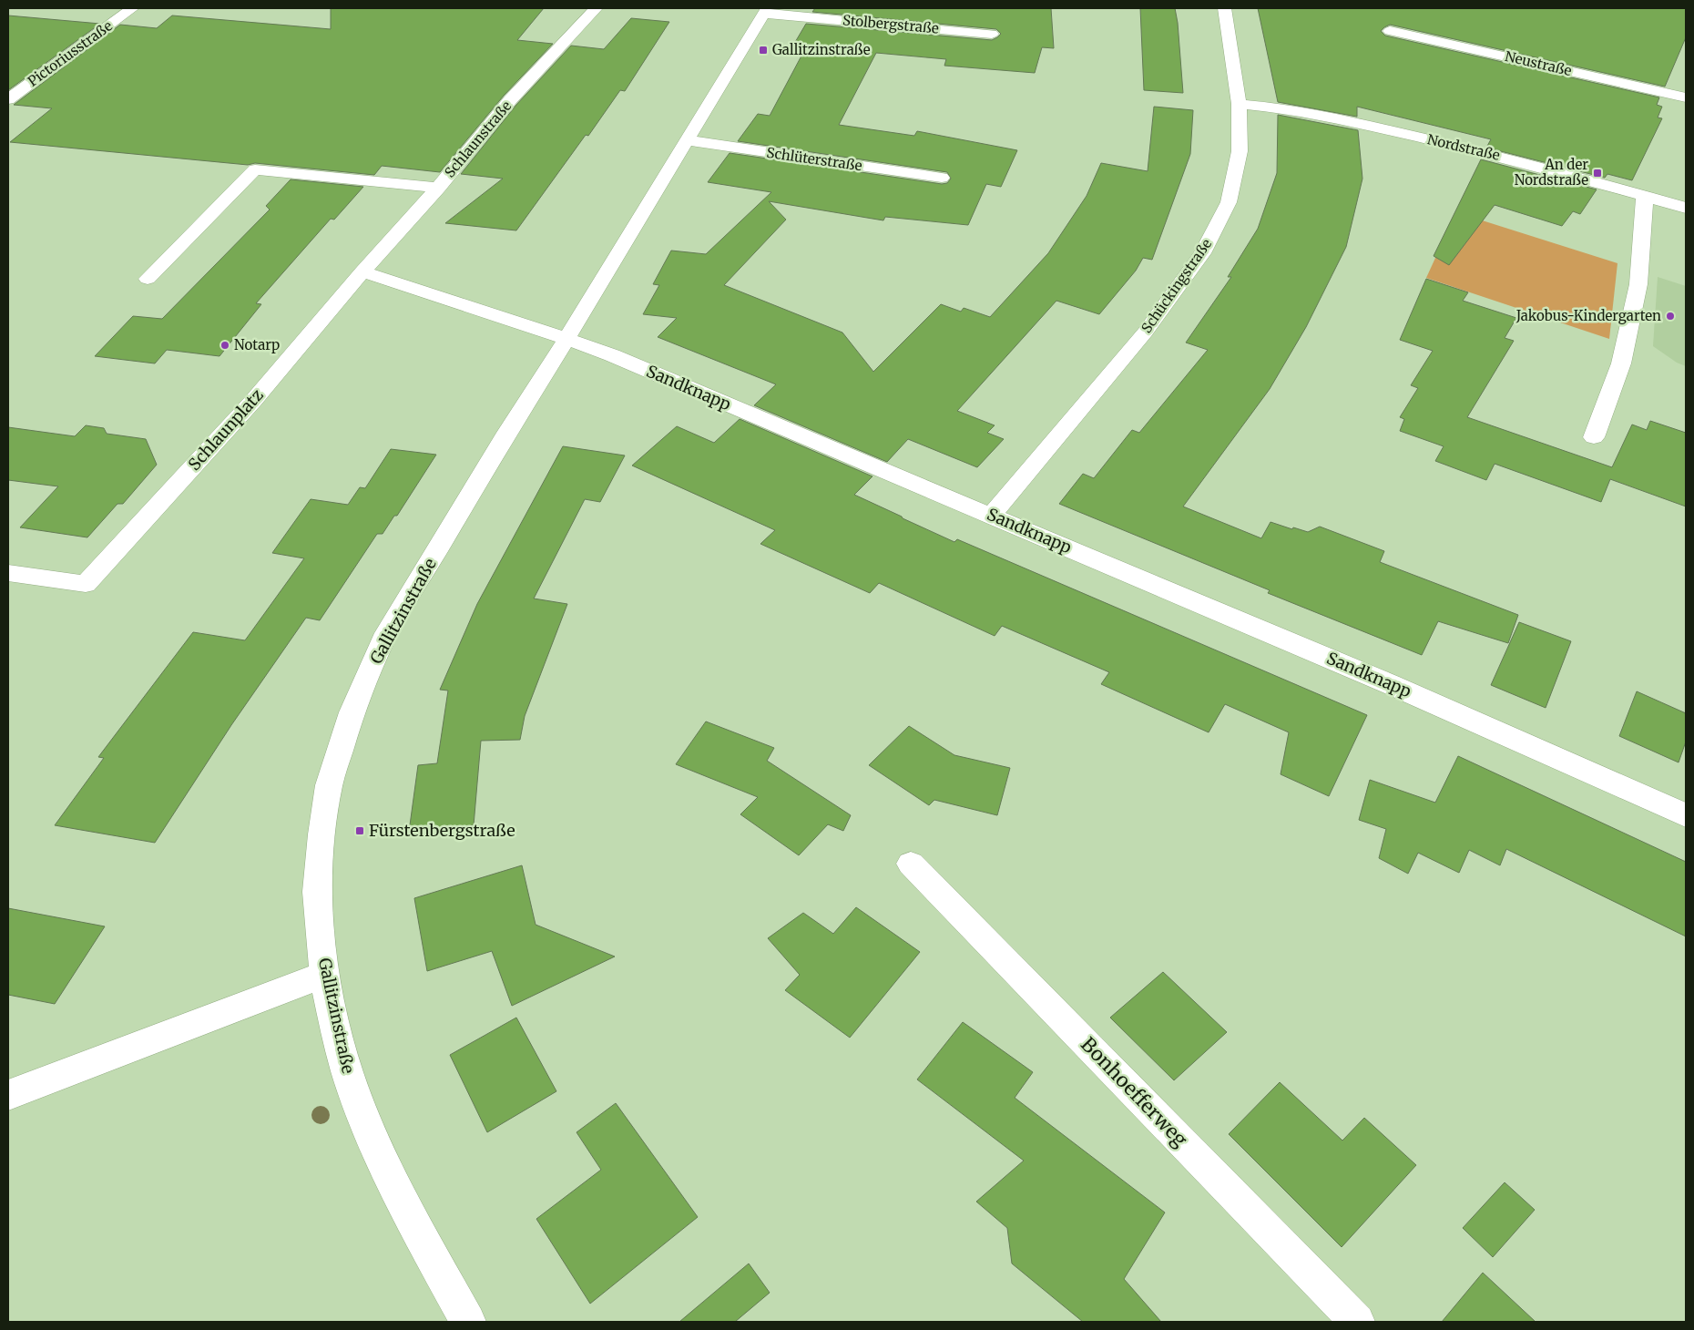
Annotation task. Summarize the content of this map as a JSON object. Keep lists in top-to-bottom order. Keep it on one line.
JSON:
{"streets":{"street":["Stolbergstraße","Pictoriusstraße","Neustraße","Schlaunstraße","Nordstraße","Schlüterstraße","Schückingstraße","Sandknapp","Schlaunplatz","Gallitzinstraße","Bonhoefferweg"]},"crossings":[["Stolbergstraße","Gallitzinstraße"],["Schlaunstraße","Sandknapp"],["Schlaunstraße","Schlaunplatz"],["Nordstraße","Schückingstraße"],["Schlüterstraße","Gallitzinstraße"],["Schückingstraße","Sandknapp"],["Sandknapp","Schlaunplatz"],["Sandknapp","Gallitzinstraße"]],"places":{"transit":["Gallitzinstraße","An der Nordstraße","Fürstenbergstraße"],"other":["Jakobus-Kindergarten","Notarp"]}}
